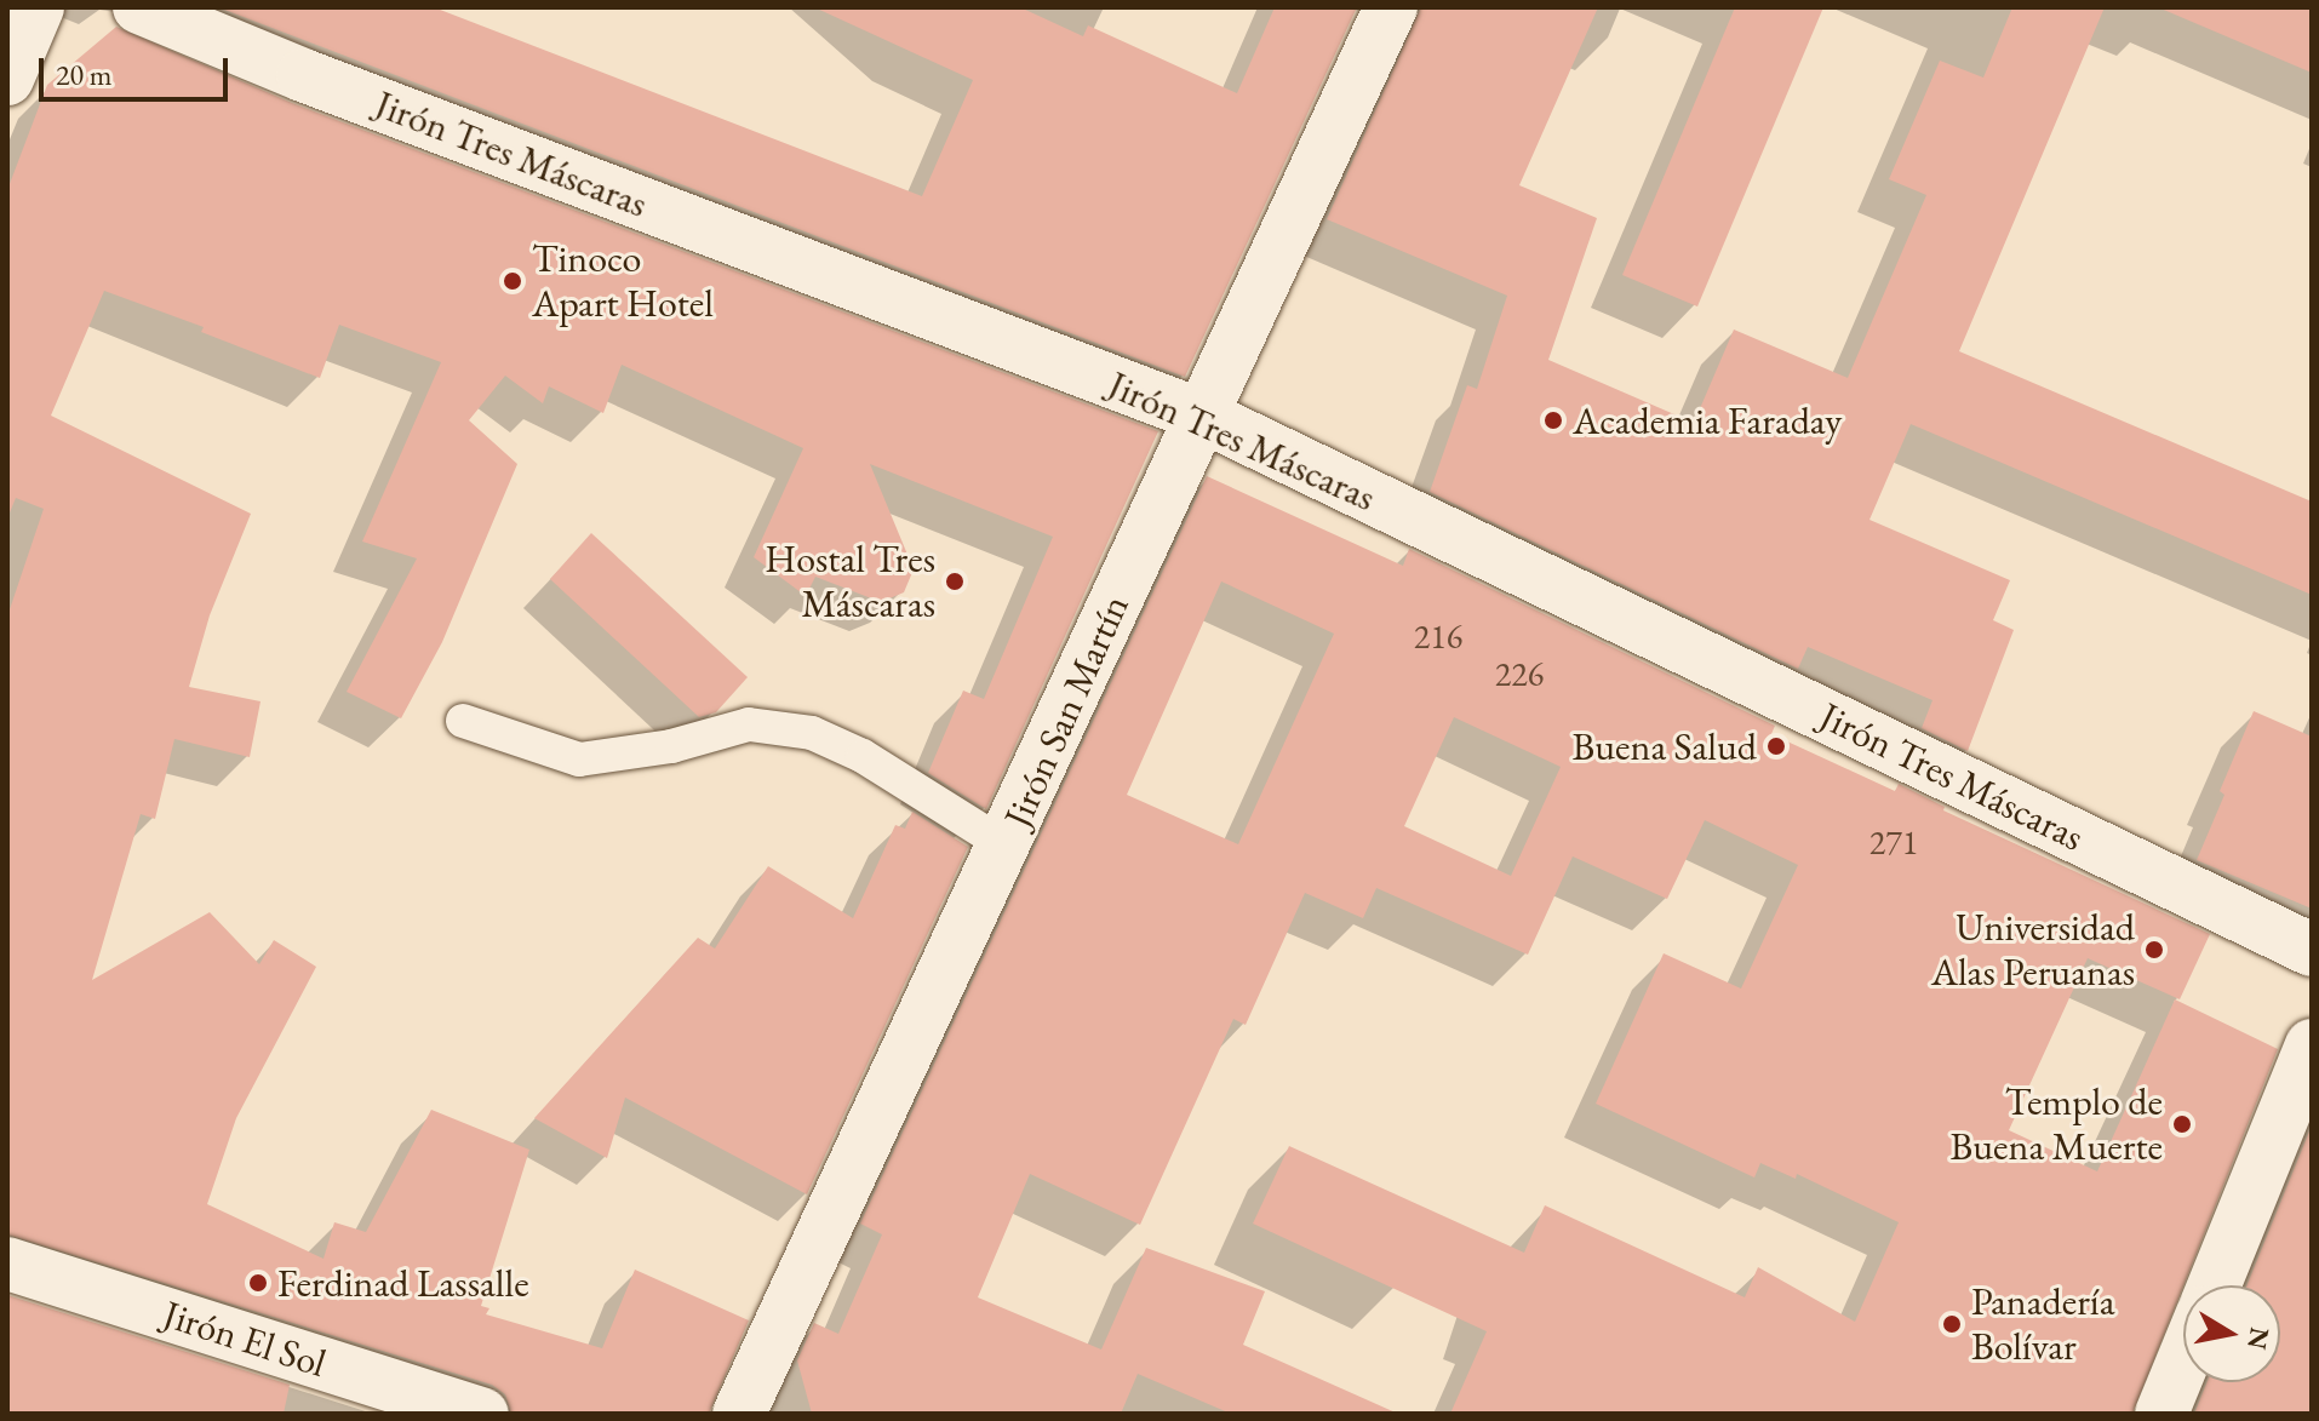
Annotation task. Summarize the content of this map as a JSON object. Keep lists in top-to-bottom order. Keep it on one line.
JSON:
{"streets":{"street":["Jirón Tres Máscaras","Jirón San Martín","Jirón El Sol"]},"crossings":[["Jirón Tres Máscaras","Jirón San Martín"]],"places":["Tinoco Apart Hotel","Academia Faraday","Hostal Tres Máscaras","Buena Salud","Universidad Alas Peruanas","Templo de Buena Muerte","Ferdinad Lassalle","Panadería Bolívar"],"house_numbers":["216","226","271"],"scale_bar":"20 m","north":"right"}
